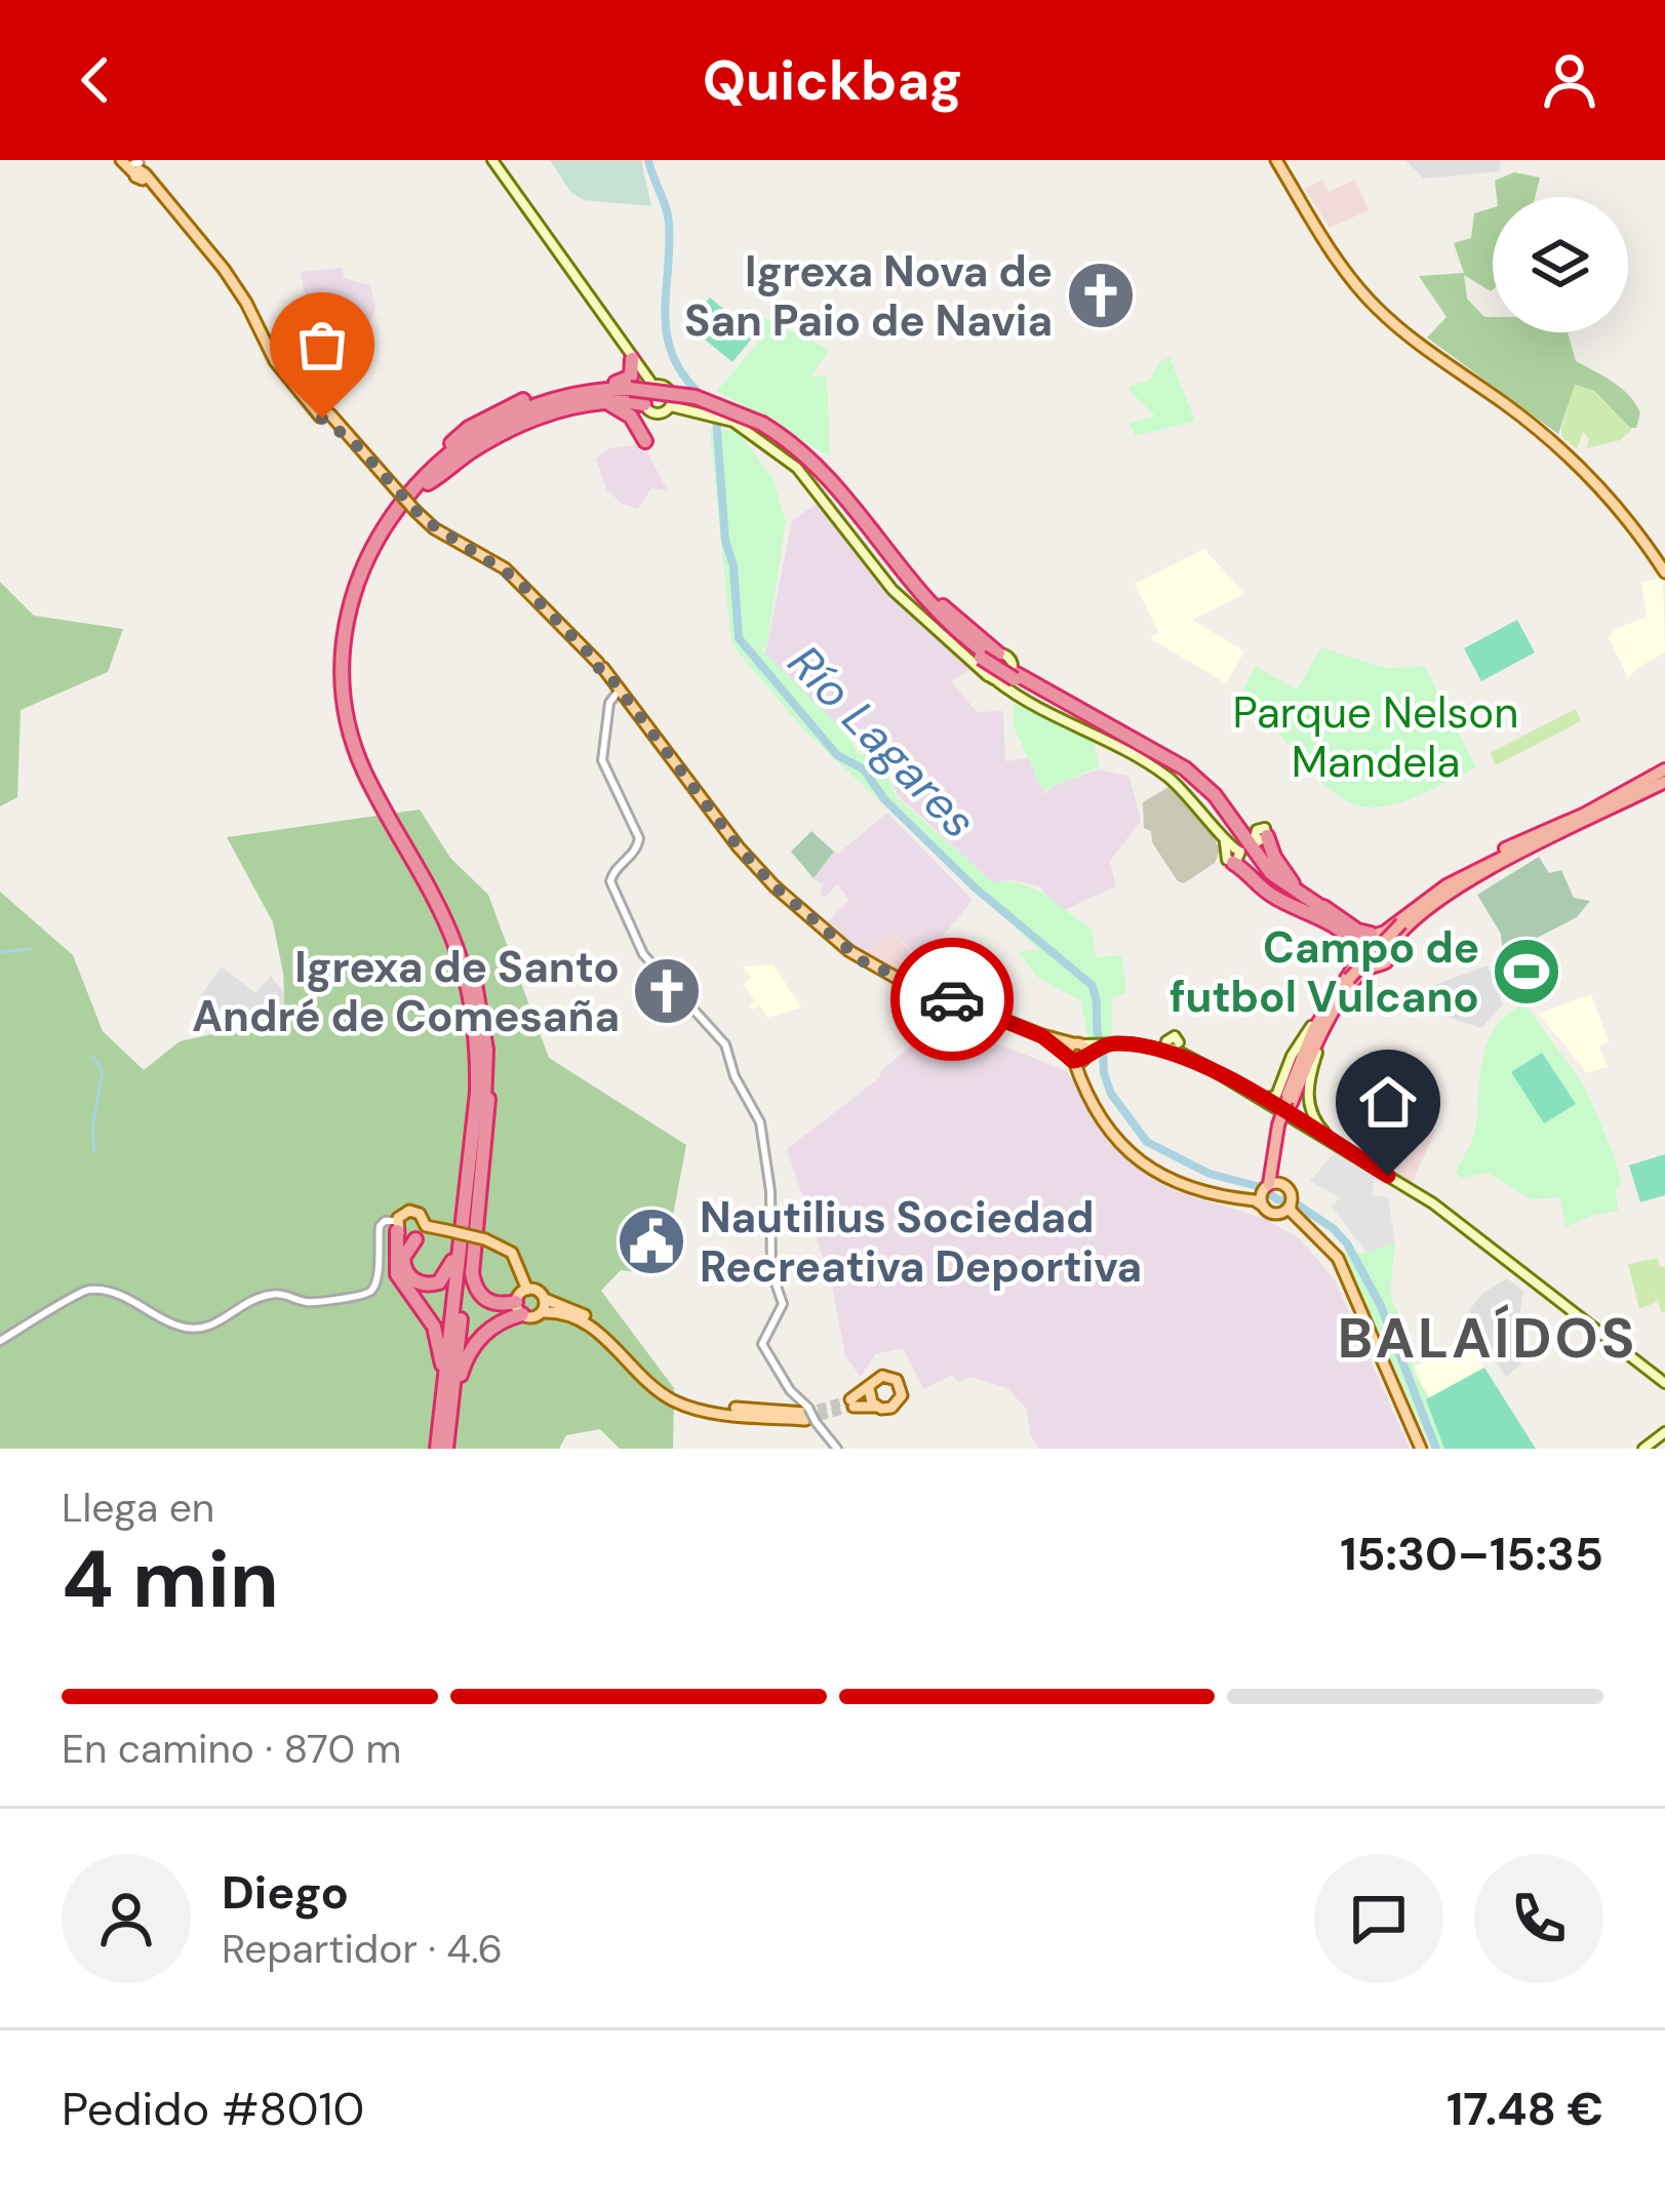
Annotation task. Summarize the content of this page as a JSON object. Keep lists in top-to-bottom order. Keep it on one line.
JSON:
{"districts":["BALAÍDOS"],"water":["Río Lagares"],"parks":["Parque Nelson Mandela"],"places":{"church":["Igrexa Nova de San Paio de Navia","Igrexa de Santo André de Comesaña"],"sports":["Campo de futbol Vulcano"],"public building":["Nautilius Sociedad Recreativa Deportiva"]},"page":{"header":"Quickbag","heading":["4 min","Llega en","15:30–15:35"],"panel":["Diego","Repartidor · 4.6","Pedido #8010","17.48 €"],"bar":"En camino · 870 m"}}
